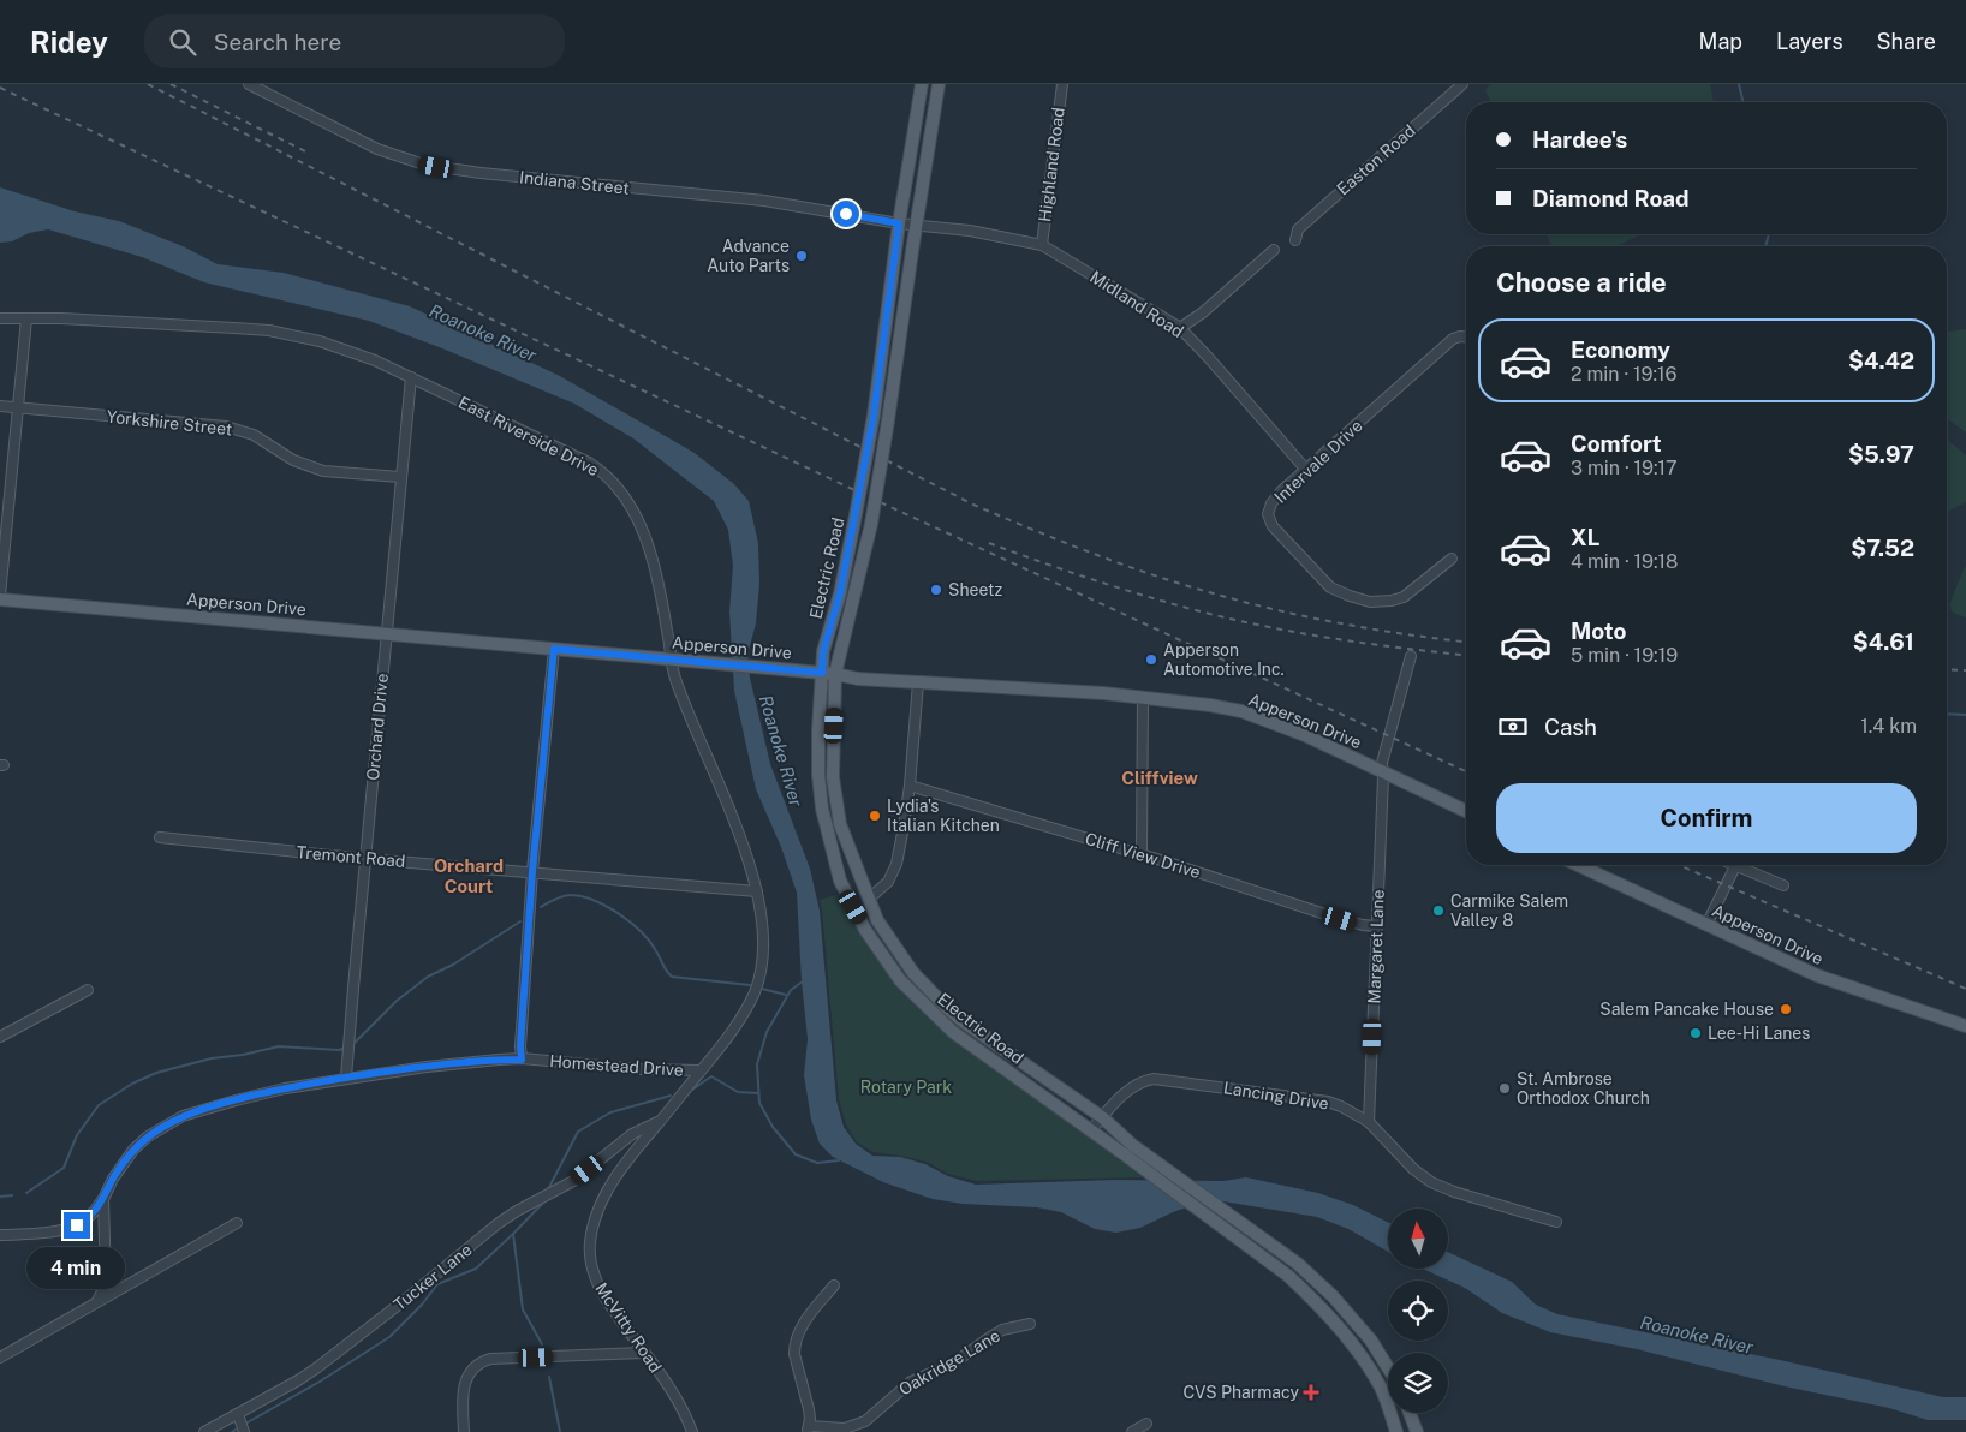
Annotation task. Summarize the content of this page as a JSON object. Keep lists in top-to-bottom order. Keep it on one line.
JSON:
{"streets":{"main road":["Electric Road","Apperson Drive"],"street":["Easton Road","Highland Road","Indiana Street","Midland Road","Yorkshire Street","East Riverside Drive","Intervale Drive","Orchard Drive","Cliff View Drive","Tremont Road","Margaret Lane","Homestead Drive","Lancing Drive","Tucker Lane","McVitty Road","Oakridge Lane"]},"crossings":[["Highland Road","Midland Road"],["Indiana Street","Midland Road"],["Indiana Street","Electric Road"],["Midland Road","Intervale Drive"],["Midland Road","Electric Road"],["Yorkshire Street","Orchard Drive"],["East Riverside Drive","Apperson Drive"],["East Riverside Drive","Orchard Drive"],["East Riverside Drive","Tremont Road"],["East Riverside Drive","Homestead Drive"],["East Riverside Drive","McVitty Road"],["Electric Road","Apperson Drive"],["Electric Road","Lancing Drive"],["Apperson Drive","Orchard Drive"],["Apperson Drive","Margaret Lane"],["Orchard Drive","Tremont Road"],["Orchard Drive","Homestead Drive"],["Cliff View Drive","Margaret Lane"],["Margaret Lane","Lancing Drive"],["Homestead Drive","McVitty Road"],["Tucker Lane","McVitty Road"]],"districts":["Cliffview","Orchard Court"],"water":["Roanoke River"],"parks":["Rotary Park"],"places":{"other":["Advance Auto Parts","Sheetz","Apperson Automotive Inc.","Lydia's Italian Kitchen","Carmike Salem Valley 8","Salem Pancake House","Lee-Hi Lanes","St. Ambrose Orthodox Church"],"health":["CVS Pharmacy"]},"north":"top","page":{"header":"Ridey","search":"Search here","nav":["Map","Layers","Share"],"banner":["Hardee's","Diamond Road"],"heading":"Choose a ride","list":[{"name":"Economy","note":"2 min · 19:16","value":"$4.42"},{"name":"Comfort","note":"3 min · 19:17","value":"$5.97"},{"name":"XL","note":"4 min · 19:18","value":"$7.52"},{"name":"Moto","note":"5 min · 19:19","value":"$4.61"}],"pay":["Cash","1.4 km"],"buttons":"Confirm","bubble":"4 min"}}
